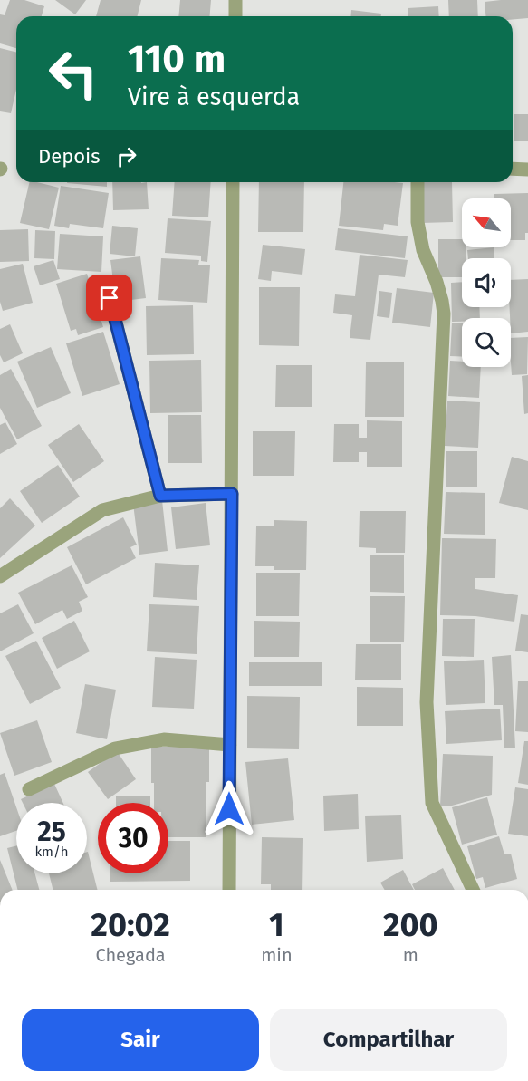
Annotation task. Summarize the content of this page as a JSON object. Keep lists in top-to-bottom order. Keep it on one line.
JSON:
{"north":"top left","page":{"turn":["110 m","Vire à esquerda"],"then":"Depois","speed":"25 km/h","limit":"30","eta":["20:02","Chegada","1","min","200","m"],"buttons":["Sair","Compartilhar"]}}
